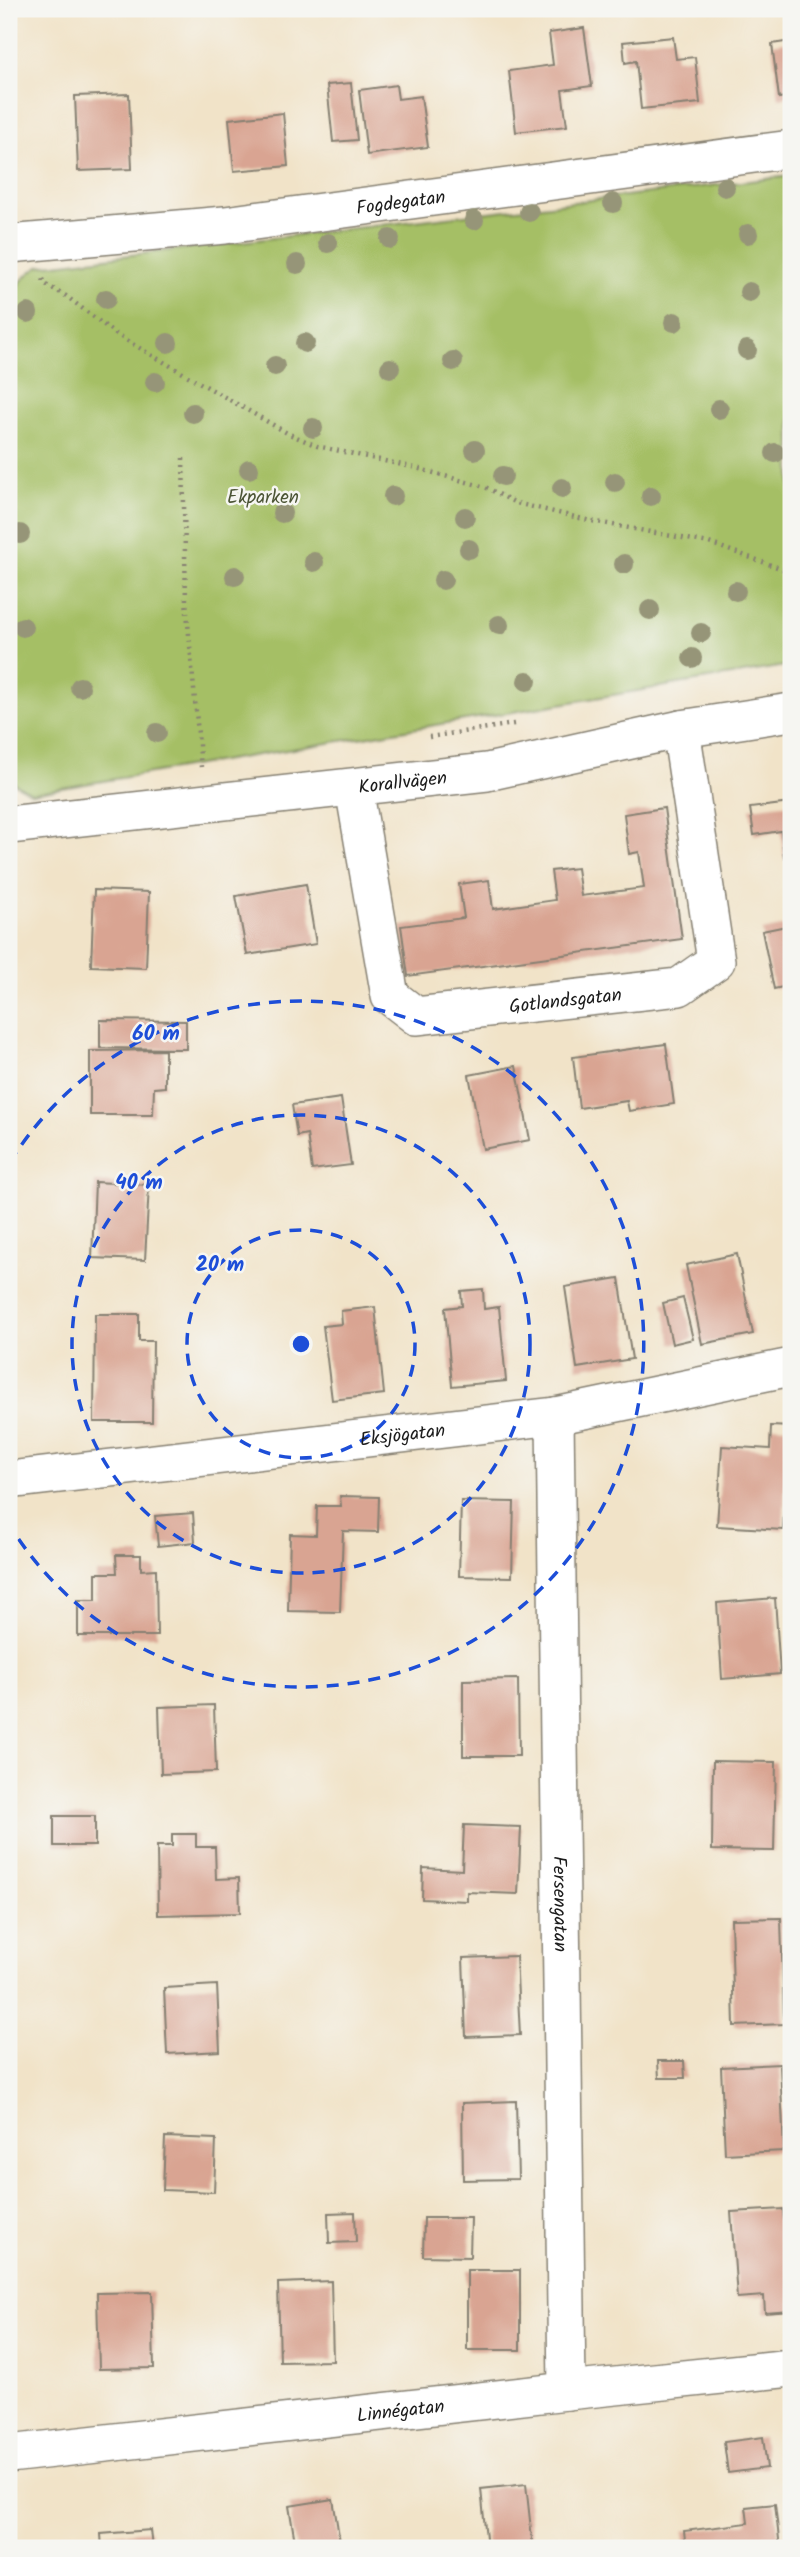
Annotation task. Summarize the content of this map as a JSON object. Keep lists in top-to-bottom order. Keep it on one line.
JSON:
{"streets":{"street":["Fogdegatan","Korallvägen","Gotlandsgatan","Eksjögatan","Fersengatan","Linnégatan"]},"crossings":[["Korallvägen","Gotlandsgatan"],["Eksjögatan","Fersengatan"],["Fersengatan","Linnégatan"]],"parks":["Ekparken"],"rings":["60 m","40 m","20 m"]}
